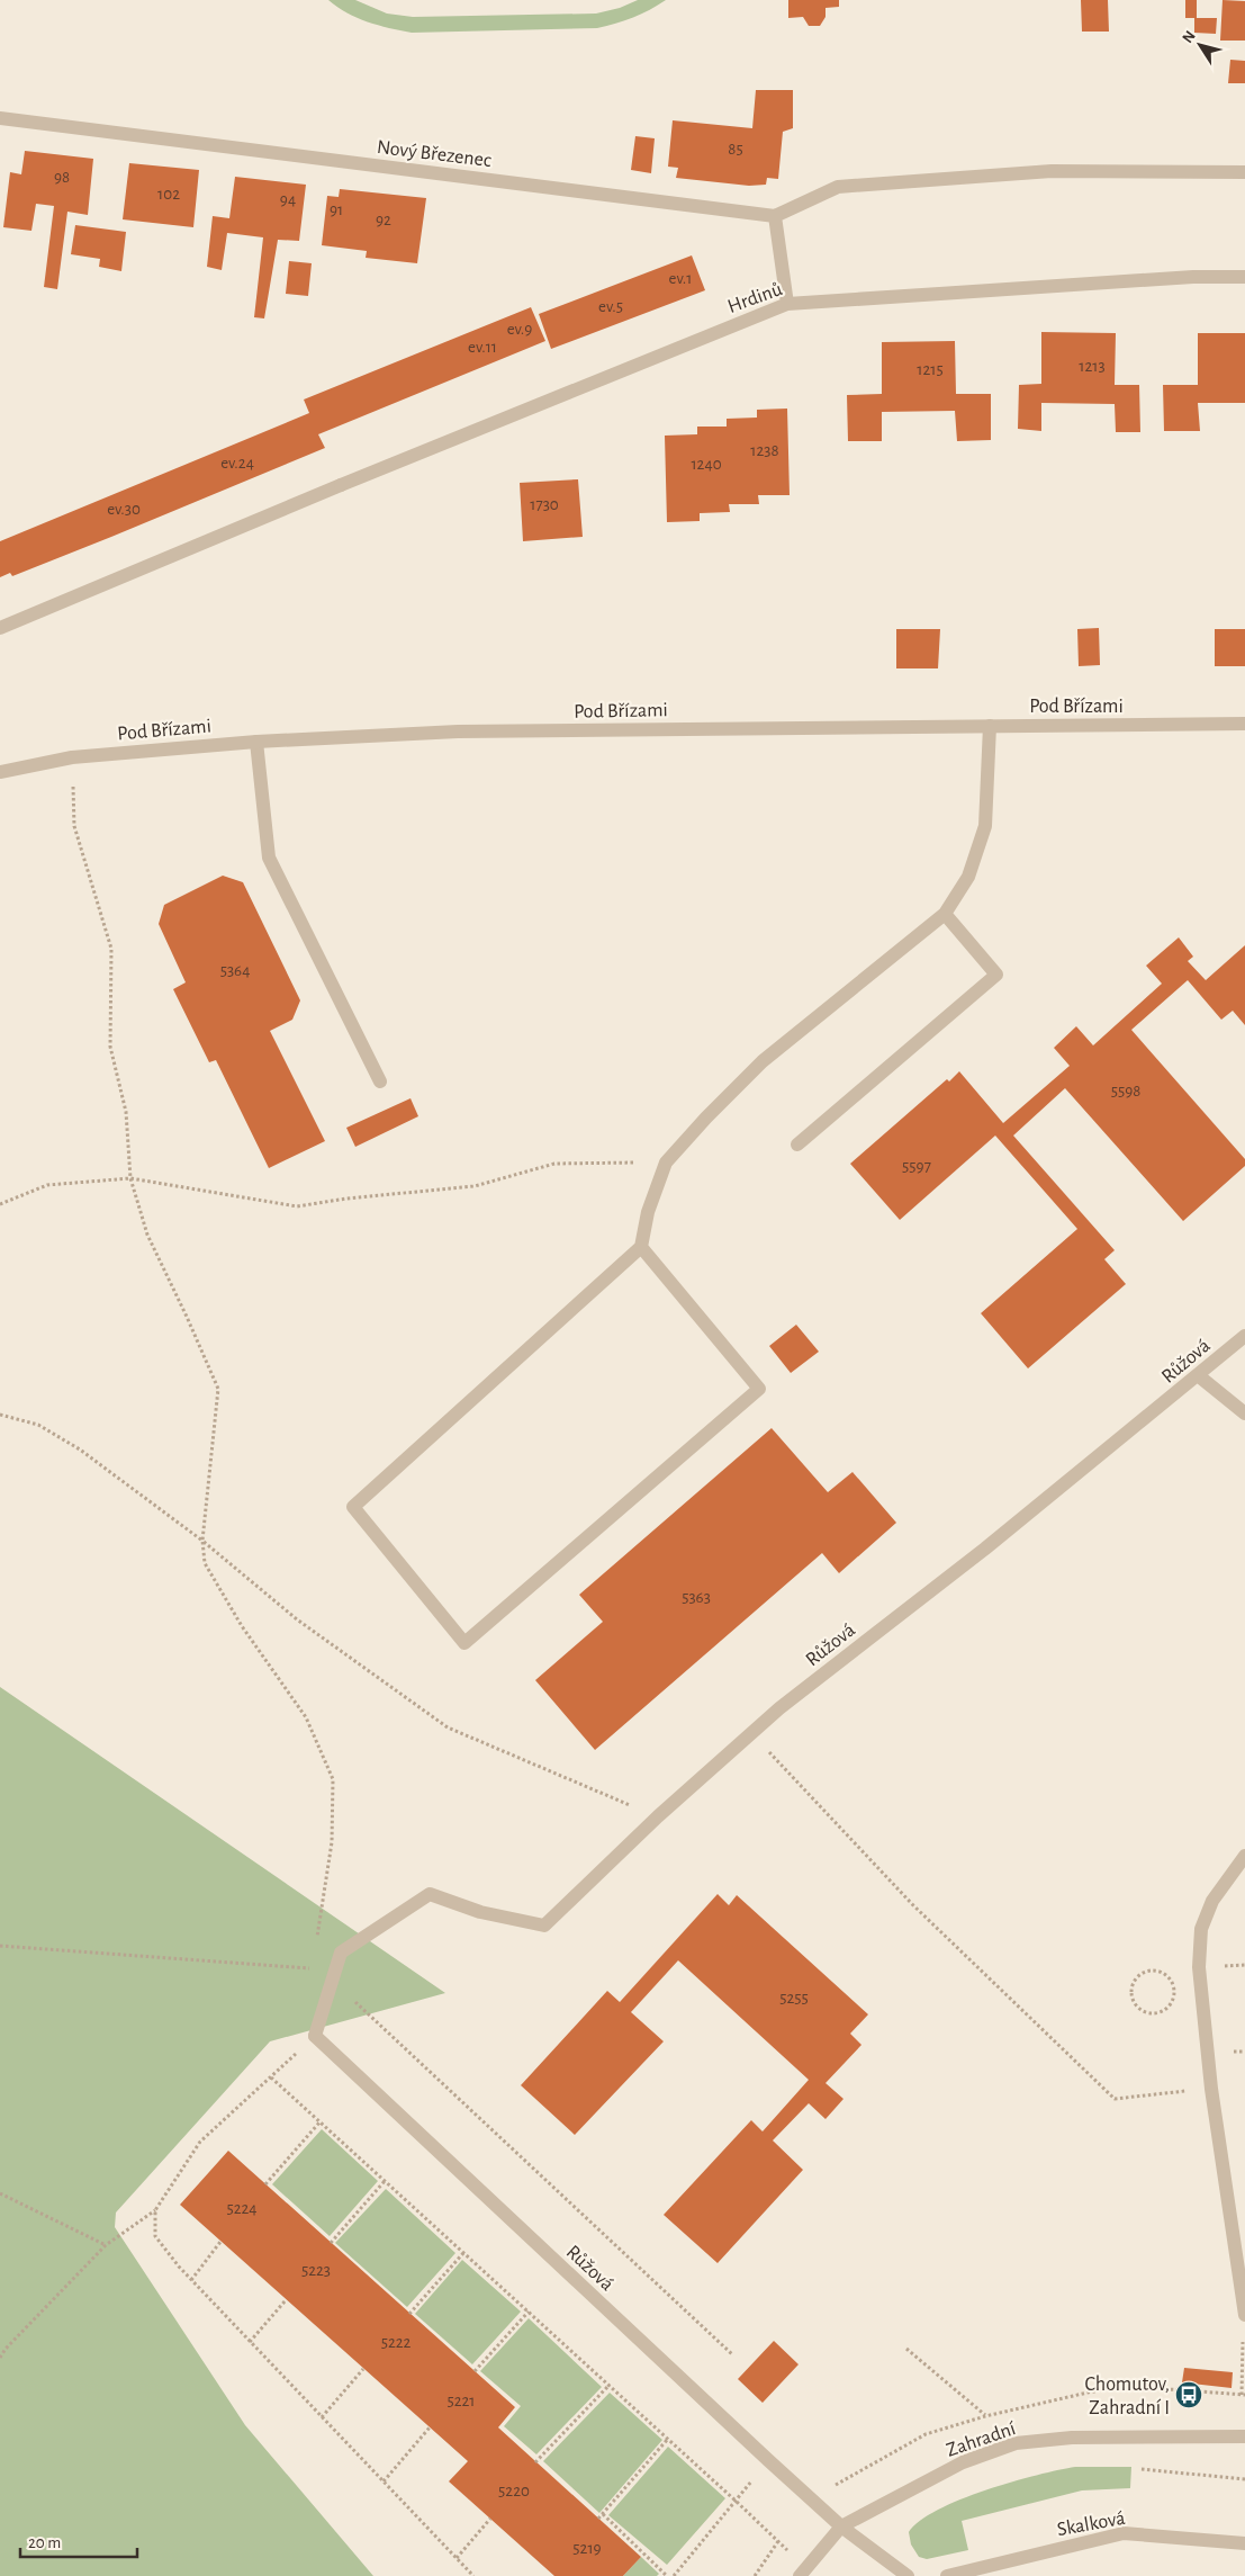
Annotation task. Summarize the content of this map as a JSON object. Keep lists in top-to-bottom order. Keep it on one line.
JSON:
{"streets":{"street":["Nový Březenec","Hrdinů","Pod Břízami","Růžová","Zahradní","Skalková"]},"crossings":[["Růžová","Zahradní"]],"places":{"bus stop":["Chomutov, Zahradní I"]},"house_numbers":["85","98","102","94","91","92","ev.1","ev.5","ev.9","ev.11","1213","1215","1238","ev.24","1240","1730","ev.30","5364","5598","5597","5363","5255","5224","5223","5222","5221","5220","5219"],"scale_bar":"20 m","north":"top left"}
